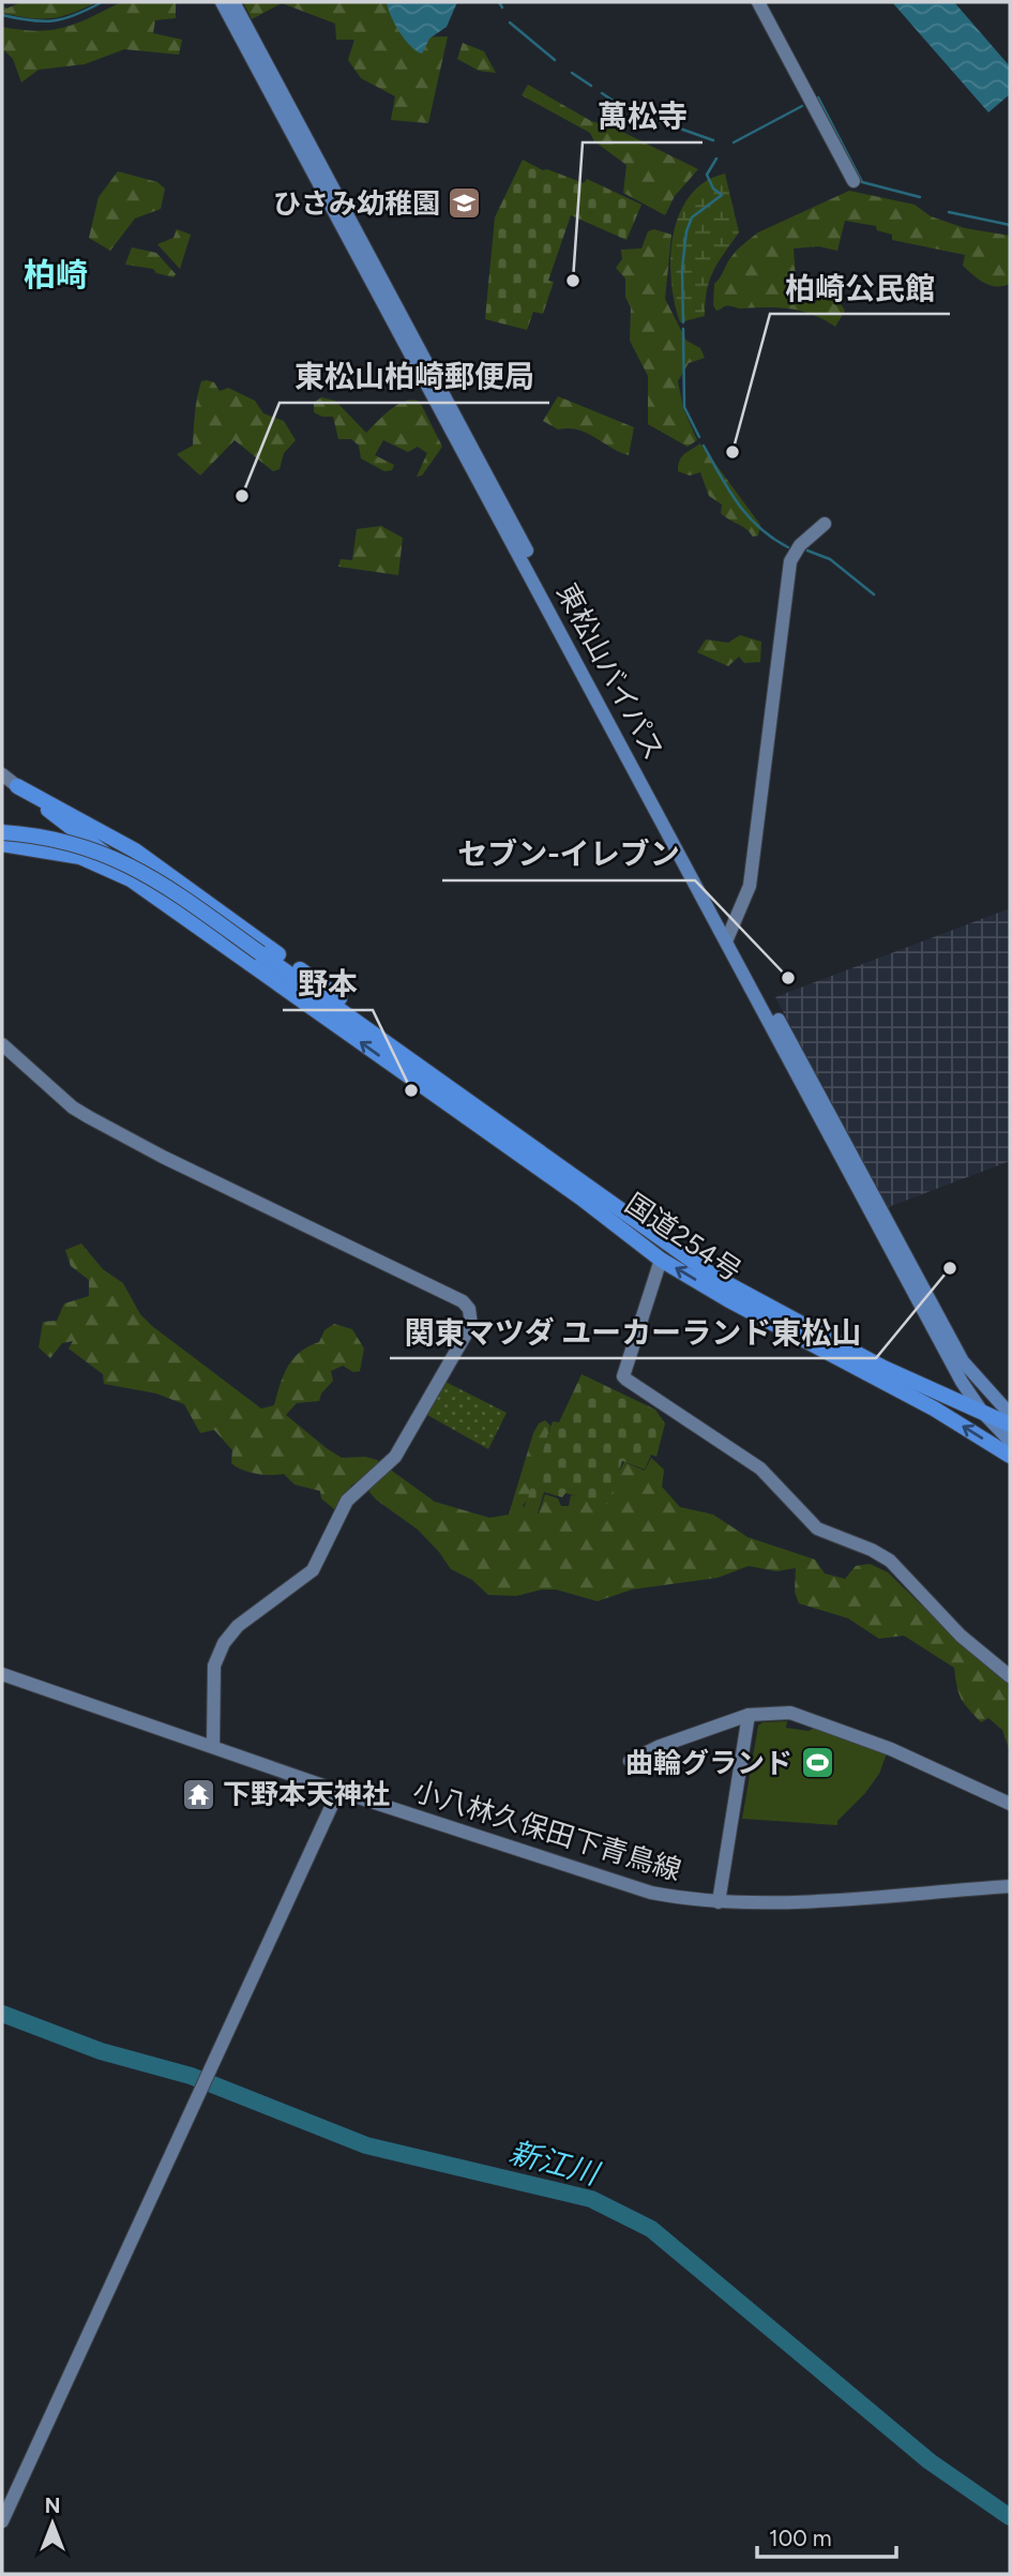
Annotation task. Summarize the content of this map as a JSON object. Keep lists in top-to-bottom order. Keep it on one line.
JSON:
{"streets":{"highway":["国道254号"],"main road":["東松山バイパス"],"street":["小八林久保田下青鳥線"]},"districts":["柏崎"],"water":["新江川"],"places":{"school or university":["ひさみ幼稚園"],"other":["萬松寺","柏崎公民館","東松山柏崎郵便局","セブン-イレブン","野本","関東マツダ ユーカーランド東松山"],"sports":["曲輪グランド"],"temple":["下野本天神社"]},"scale_bar":"100 m","north":"top"}
